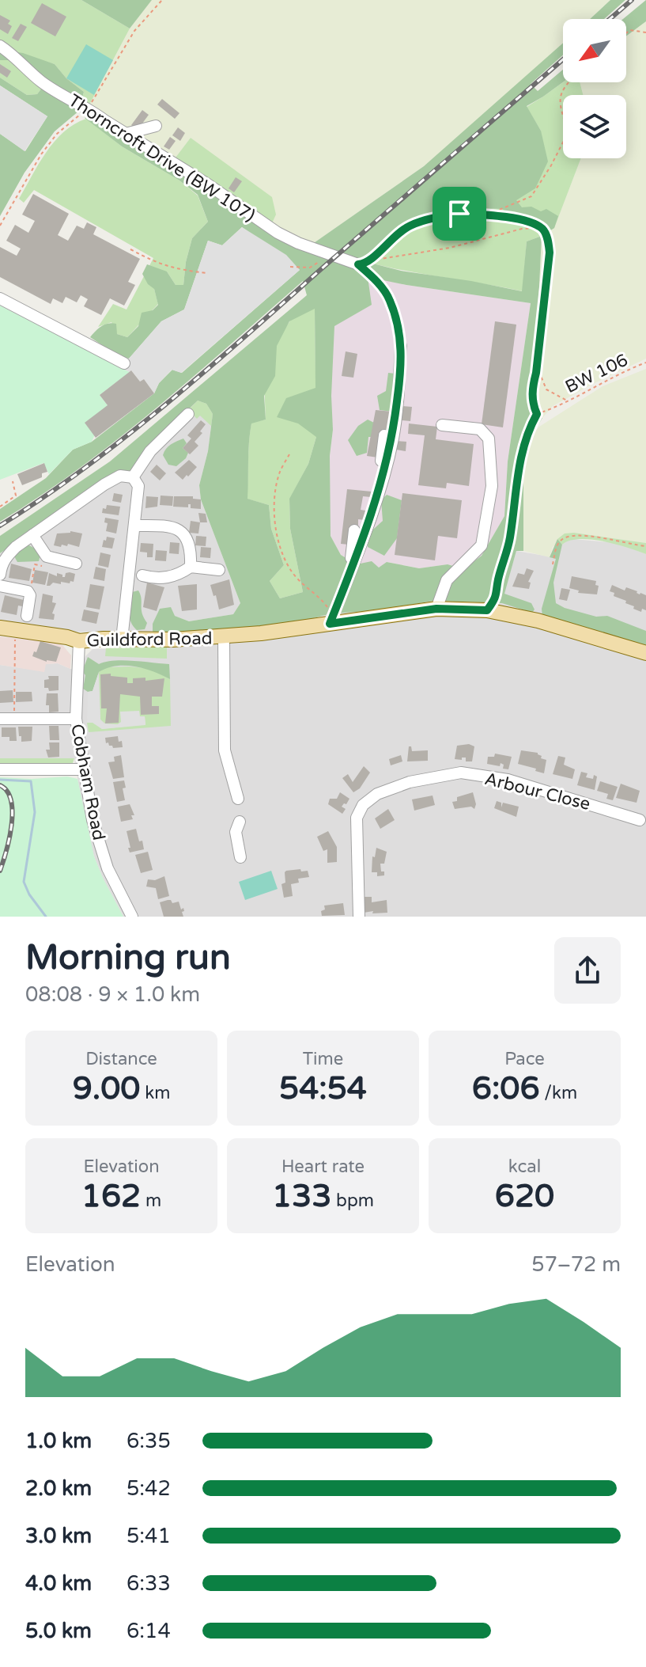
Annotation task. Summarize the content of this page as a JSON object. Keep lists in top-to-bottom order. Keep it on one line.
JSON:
{"streets":{"main road":["Guildford Road"],"street":["Thorncroft Drive (BW 107)","Cobham Road","Arbour Close"],"path":["BW 106"]},"crossings":[["Guildford Road","Cobham Road"]],"north":"bottom left","page":{"heading":["Morning run","08:08 · 9 × 1.0 km"],"stats":[["Distance","9.00 km"],["Time","54:54"],["Pace","6:06 /km"],["Elevation","162 m"],["Heart rate","133 bpm"],["kcal","620"]],"chart":["Elevation","57–72 m"],"list":[{"name":"1.0 km","note":"6:35"},{"name":"2.0 km","note":"5:42"},{"name":"3.0 km","note":"5:41"},{"name":"4.0 km","note":"6:33"},{"name":"5.0 km","note":"6:14"}]}}
